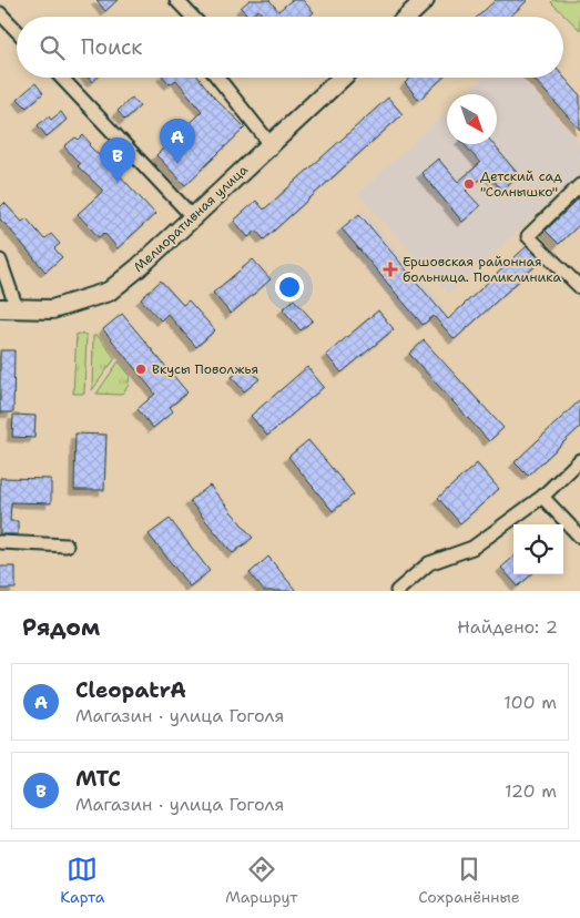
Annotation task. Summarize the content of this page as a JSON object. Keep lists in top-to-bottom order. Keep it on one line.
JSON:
{"streets":{"main road":["Мелиоративная улица"]},"places":{"other":["Детский сад \"Солнышко\"","Вкусы Поволжья"],"health":["Ершовская районная больница. Поликлиника"]},"north":"bottom right","page":{"search":"Поиск","pins":["A","B"],"heading":["Рядом","Найдено: 2"],"list":[{"mark":"A","name":"CleopatrA","note":"Магазин · улица Гоголя","value":"100 m"},{"mark":"B","name":"МТС","note":"Магазин · улица Гоголя","value":"120 m"}],"nav":["Карта","Маршрут","Сохранённые"]}}
